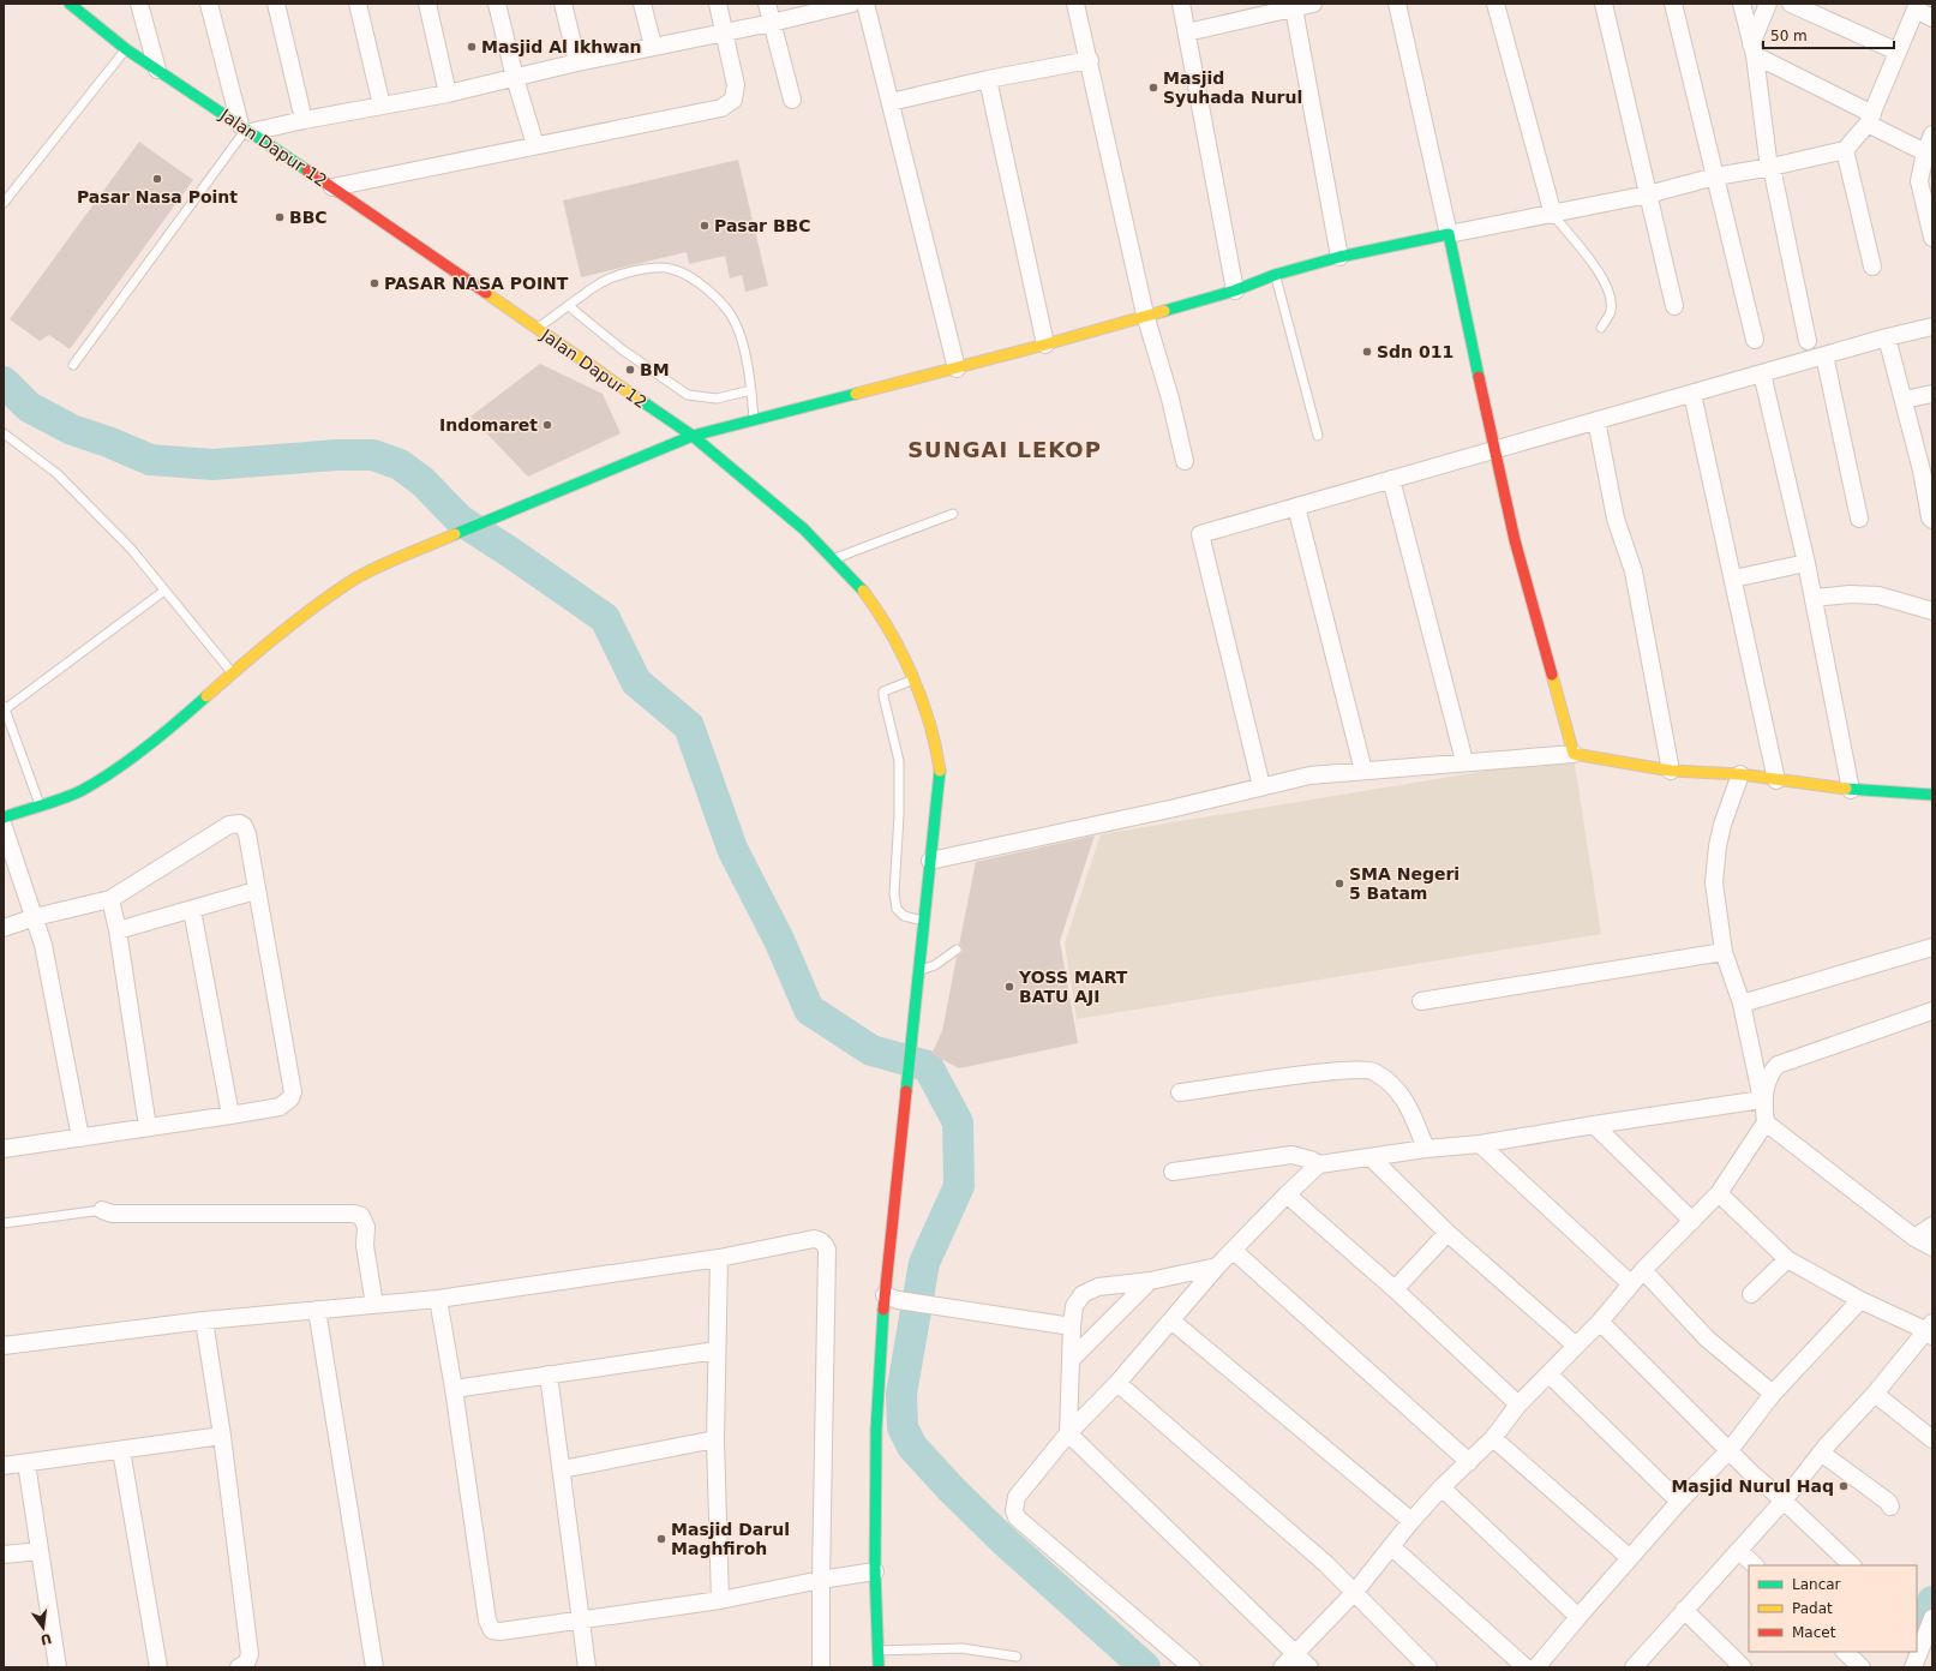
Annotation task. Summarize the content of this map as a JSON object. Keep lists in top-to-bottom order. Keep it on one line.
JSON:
{"streets":{"street":["Jalan Dapur 12"]},"districts":["SUNGAI LEKOP"],"places":["Masjid Al Ikhwan","Masjid Syuhada Nurul","Pasar Nasa Point","BBC","Pasar BBC","PASAR NASA POINT","Sdn 011","BM","Indomaret","SMA Negeri 5 Batam","YOSS MART BATU AJI","Masjid Nurul Haq","Masjid Darul Maghfiroh"],"legend":["Lancar","Padat","Macet"],"scale_bar":"50 m","north":"bottom"}
